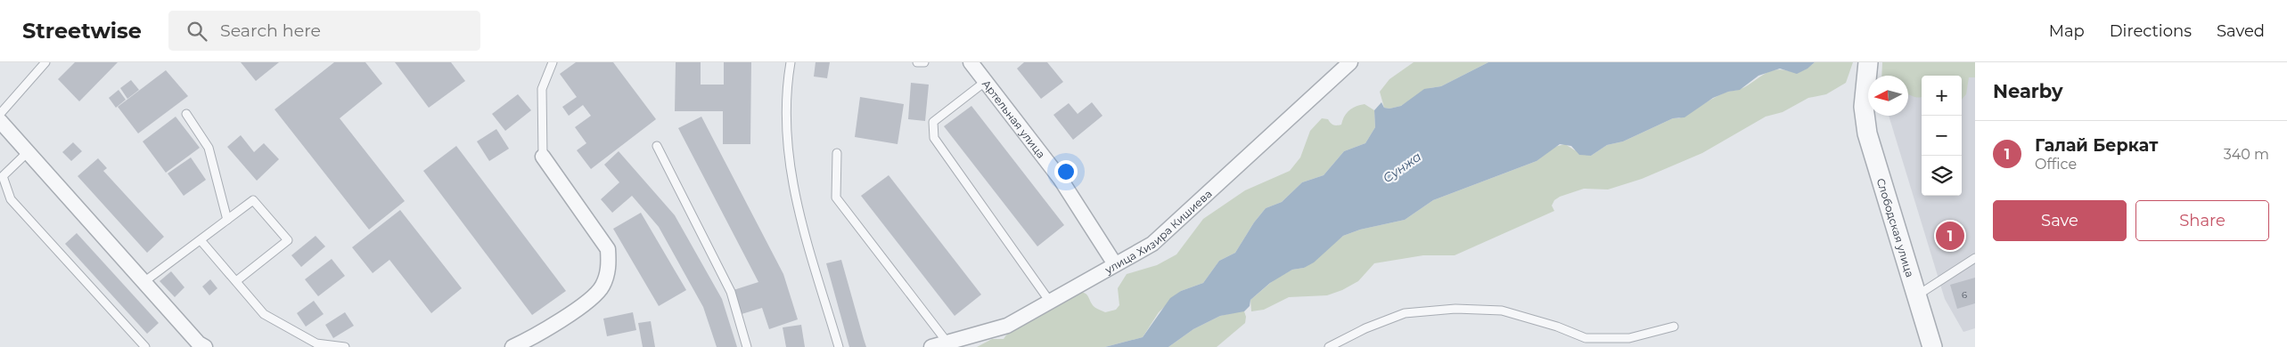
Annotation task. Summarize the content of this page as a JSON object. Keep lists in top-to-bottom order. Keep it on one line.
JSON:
{"streets":{"street":["Артельная улица","Слободская улица","улица Хизира Кишиева"]},"crossings":[["Артельная улица","улица Хизира Кишиева"]],"water":["Сунжа"],"house_numbers":["6"],"north":"left","page":{"header":"Streetwise","search":"Search here","nav":["Map","Directions","Saved"],"heading":"Nearby","map_buttons":["+","−"],"list":[{"mark":"1","name":"Галай Беркат","note":"Office","value":"340 m"}],"buttons":["Save","Share"],"pins":"1"}}
